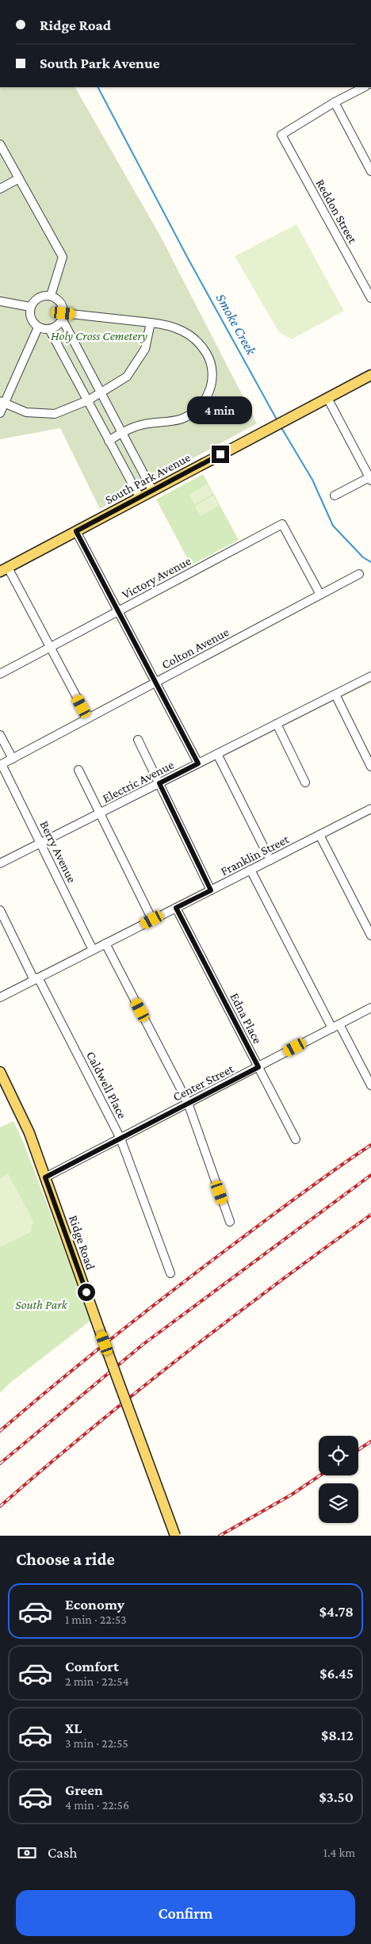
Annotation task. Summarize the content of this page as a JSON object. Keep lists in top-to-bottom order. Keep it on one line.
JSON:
{"streets":{"main road":["South Park Avenue","Ridge Road"],"street":["Reddon Street","Victory Avenue","Colton Avenue","Electric Avenue","Berry Avenue","Franklin Street","Edna Place","Center Street","Caldwell Place"]},"crossings":[["Victory Avenue","Colton Avenue"],["Colton Avenue","Berry Avenue"],["Electric Avenue","Berry Avenue"],["Berry Avenue","Franklin Street"],["Franklin Street","Edna Place"],["Franklin Street","Caldwell Place"],["Edna Place","Center Street"],["Center Street","Caldwell Place"],["Center Street","Ridge Road"]],"water":["Smoke Creek"],"parks":["Holy Cross Cemetery","South Park"],"page":{"banner":["Ridge Road","South Park Avenue"],"bubble":"4 min","heading":"Choose a ride","list":[{"name":"Economy","note":"1 min · 22:53","value":"$4.78"},{"name":"Comfort","note":"2 min · 22:54","value":"$6.45"},{"name":"XL","note":"3 min · 22:55","value":"$8.12"},{"name":"Green","note":"4 min · 22:56","value":"$3.50"}],"pay":["Cash","1.4 km"],"buttons":"Confirm"}}
